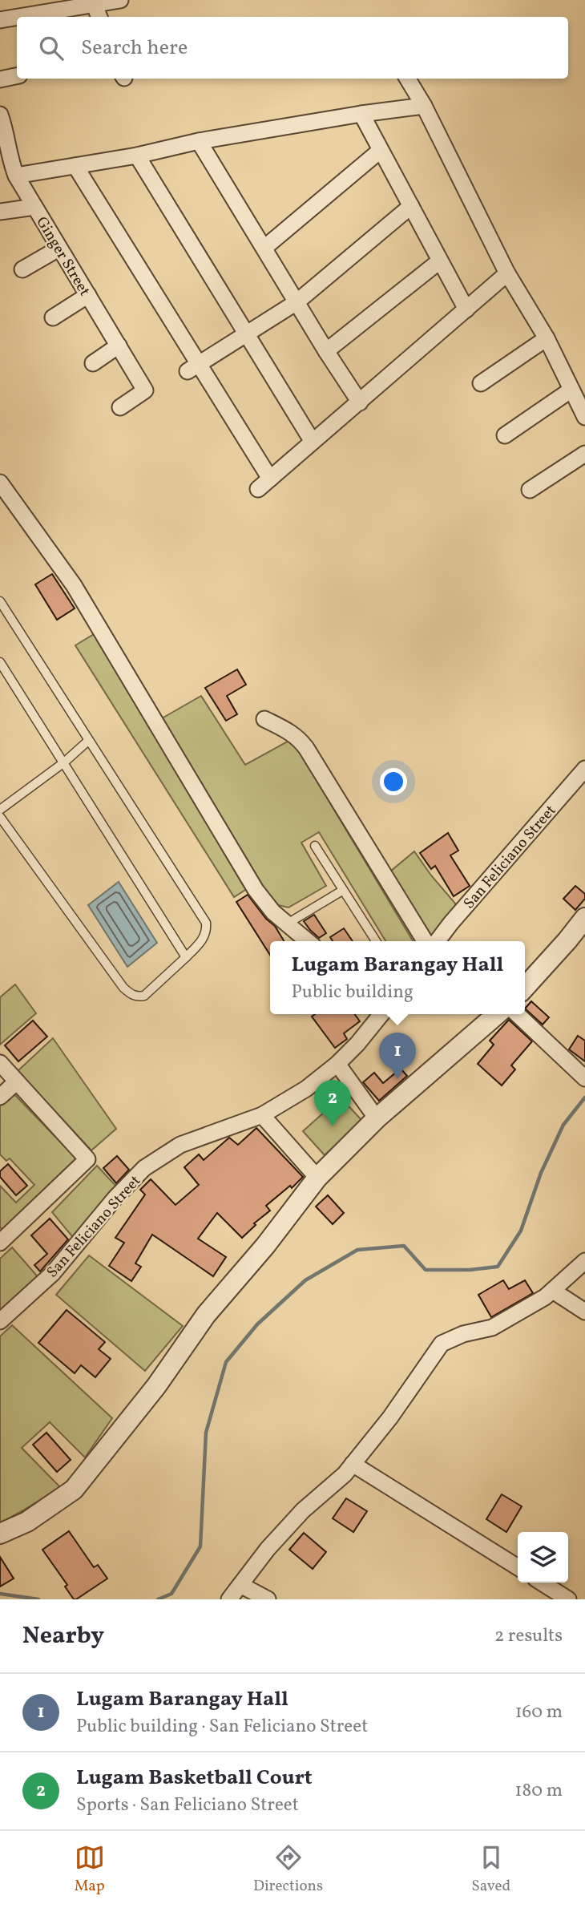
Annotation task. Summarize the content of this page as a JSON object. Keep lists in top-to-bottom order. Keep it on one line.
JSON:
{"streets":{"street":["Ginger Street","San Feliciano Street"]},"page":{"search":"Search here","popup":["Lugam Barangay Hall","Public building"],"pins":["1","2"],"heading":["Nearby","2 results"],"list":[{"mark":"1","name":"Lugam Barangay Hall","note":"Public building · San Feliciano Street","value":"160 m"},{"mark":"2","name":"Lugam Basketball Court","note":"Sports · San Feliciano Street","value":"180 m"}],"nav":["Map","Directions","Saved"]}}
